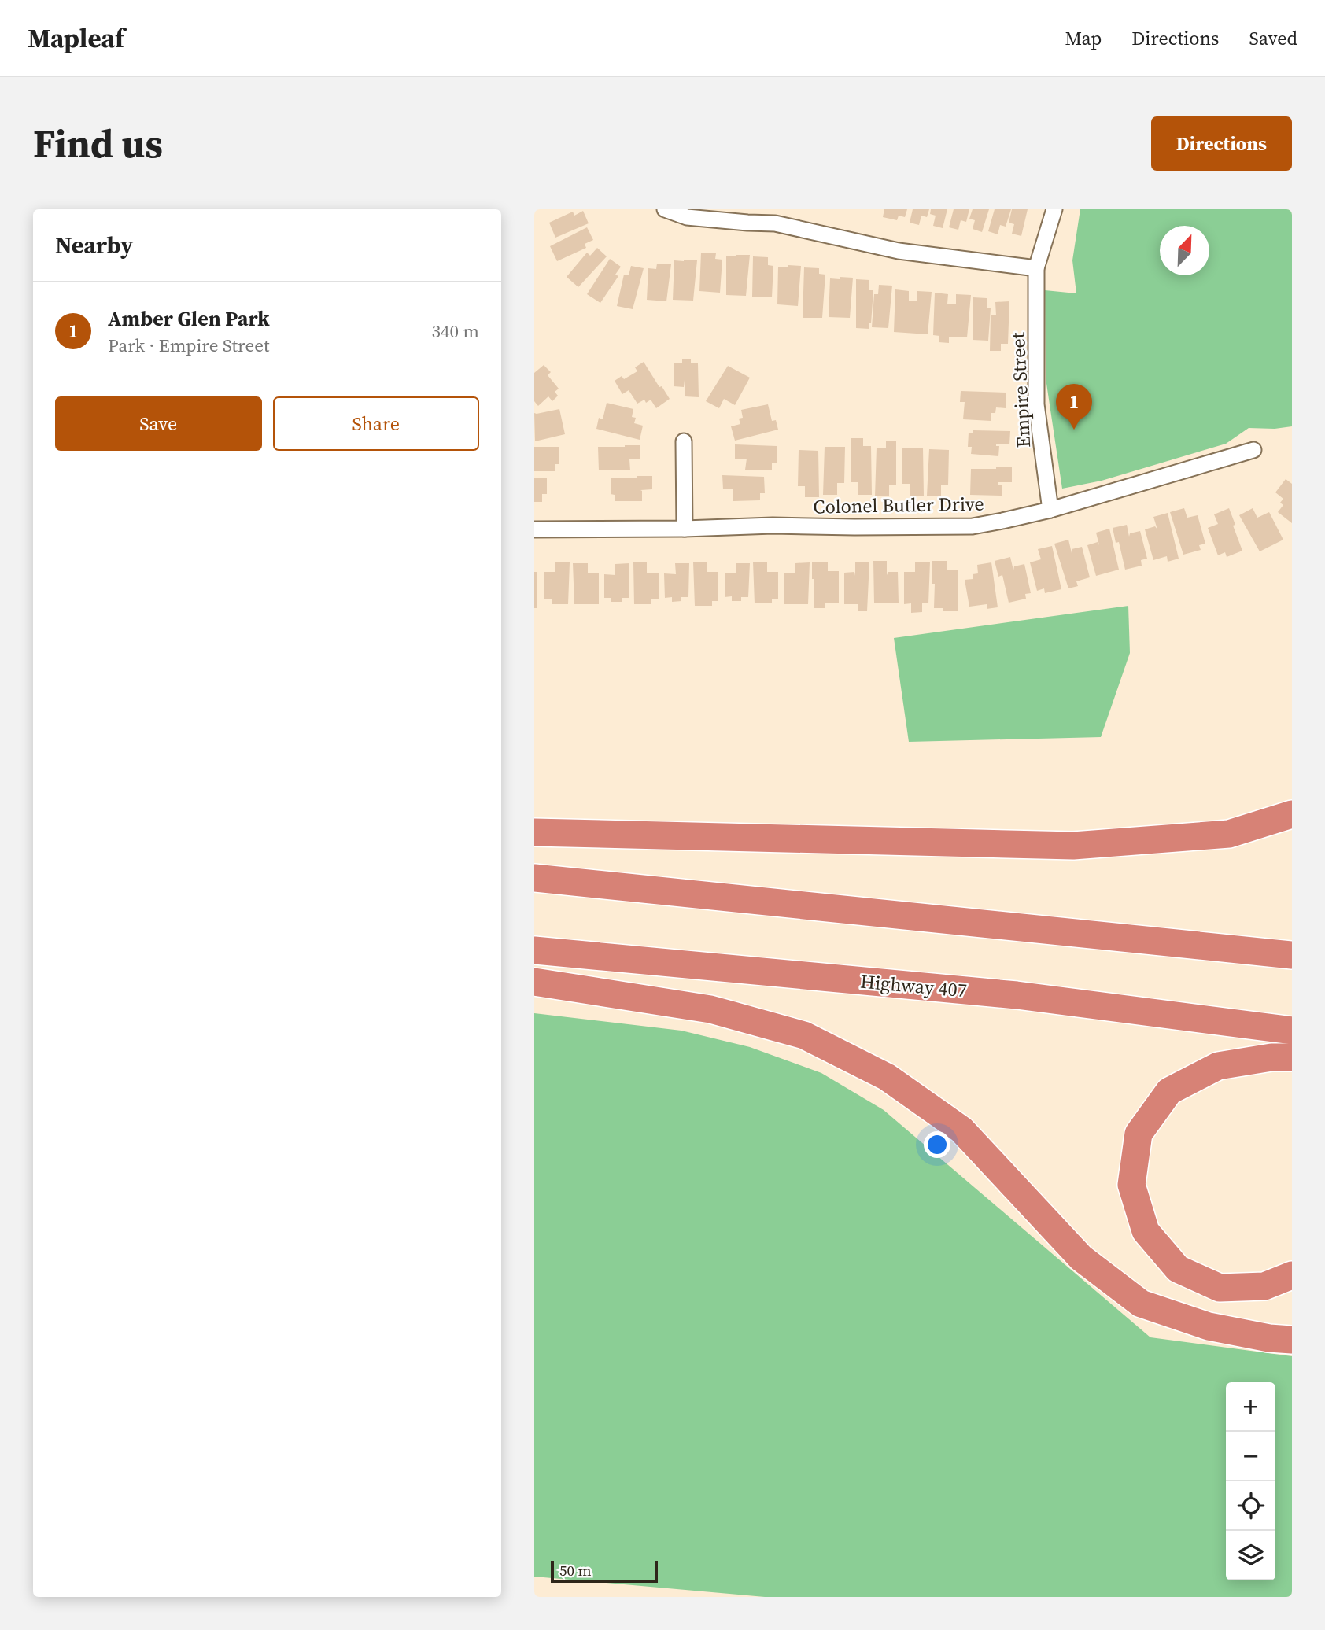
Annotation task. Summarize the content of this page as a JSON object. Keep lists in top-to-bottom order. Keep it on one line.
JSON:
{"streets":{"highway":["Highway 407"],"street":["Empire Street","Colonel Butler Drive"]},"crossings":[["Empire Street","Colonel Butler Drive"]],"scale_bar":"50 m","north":"top right","page":{"header":"Mapleaf","nav":["Map","Directions","Saved"],"buttons":["Directions",["Save","Share"]],"title":"Find us","heading":"Nearby","list":[{"mark":"1","name":"Amber Glen Park","note":"Park · Empire Street","value":"340 m"}],"pins":"1","map_buttons":["+","−"],"scale":"50 m"}}
